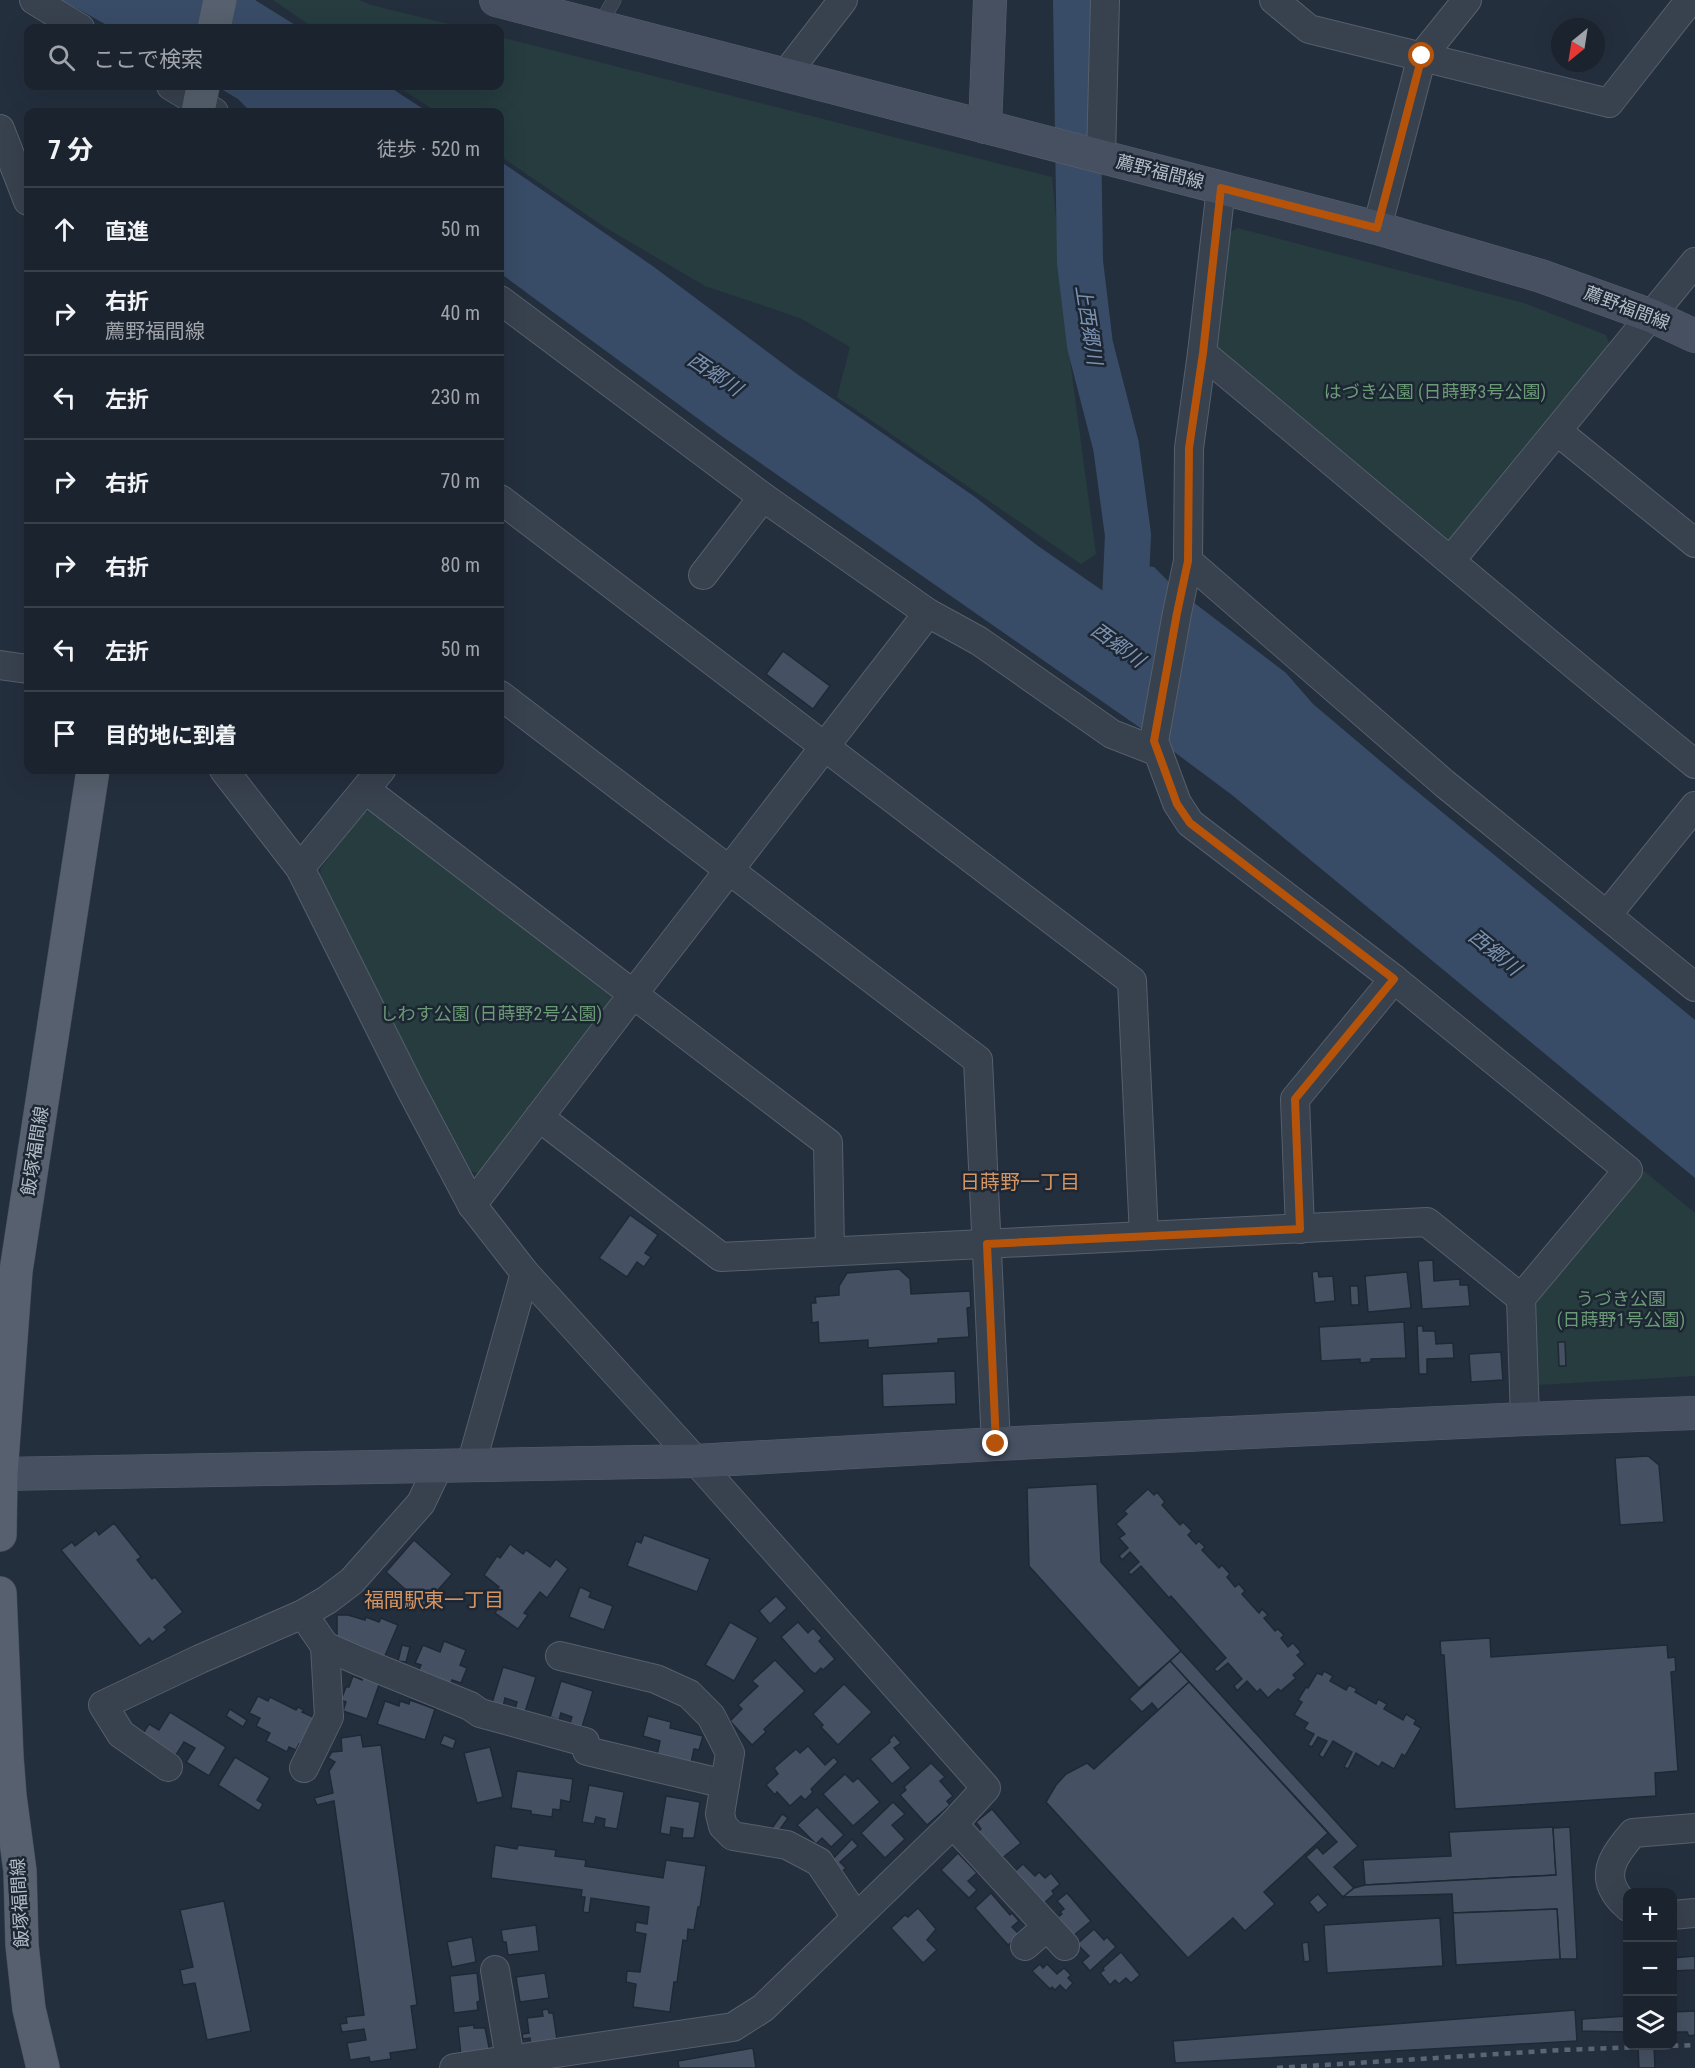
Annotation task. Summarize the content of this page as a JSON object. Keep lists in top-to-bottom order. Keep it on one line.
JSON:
{"streets":{"main road":["飯塚福間線"],"street":["薦野福間線"]},"districts":["日蒔野一丁目","福間駅東一丁目"],"water":["上西郷川","西郷川"],"parks":["はづき公園 (日蒔野3号公園)","しわす公園 (日蒔野2号公園)","うづき公園 (日蒔野1号公園)"],"north":"bottom left","page":{"search":"ここで検索","heading":["7 分","徒歩 · 520 m"],"list":[["直進","50 m"],["右折","薦野福間線","40 m"],["左折","230 m"],["右折","70 m"],["右折","80 m"],["左折","50 m"],"目的地に到着"],"map_buttons":["+","−"]}}
